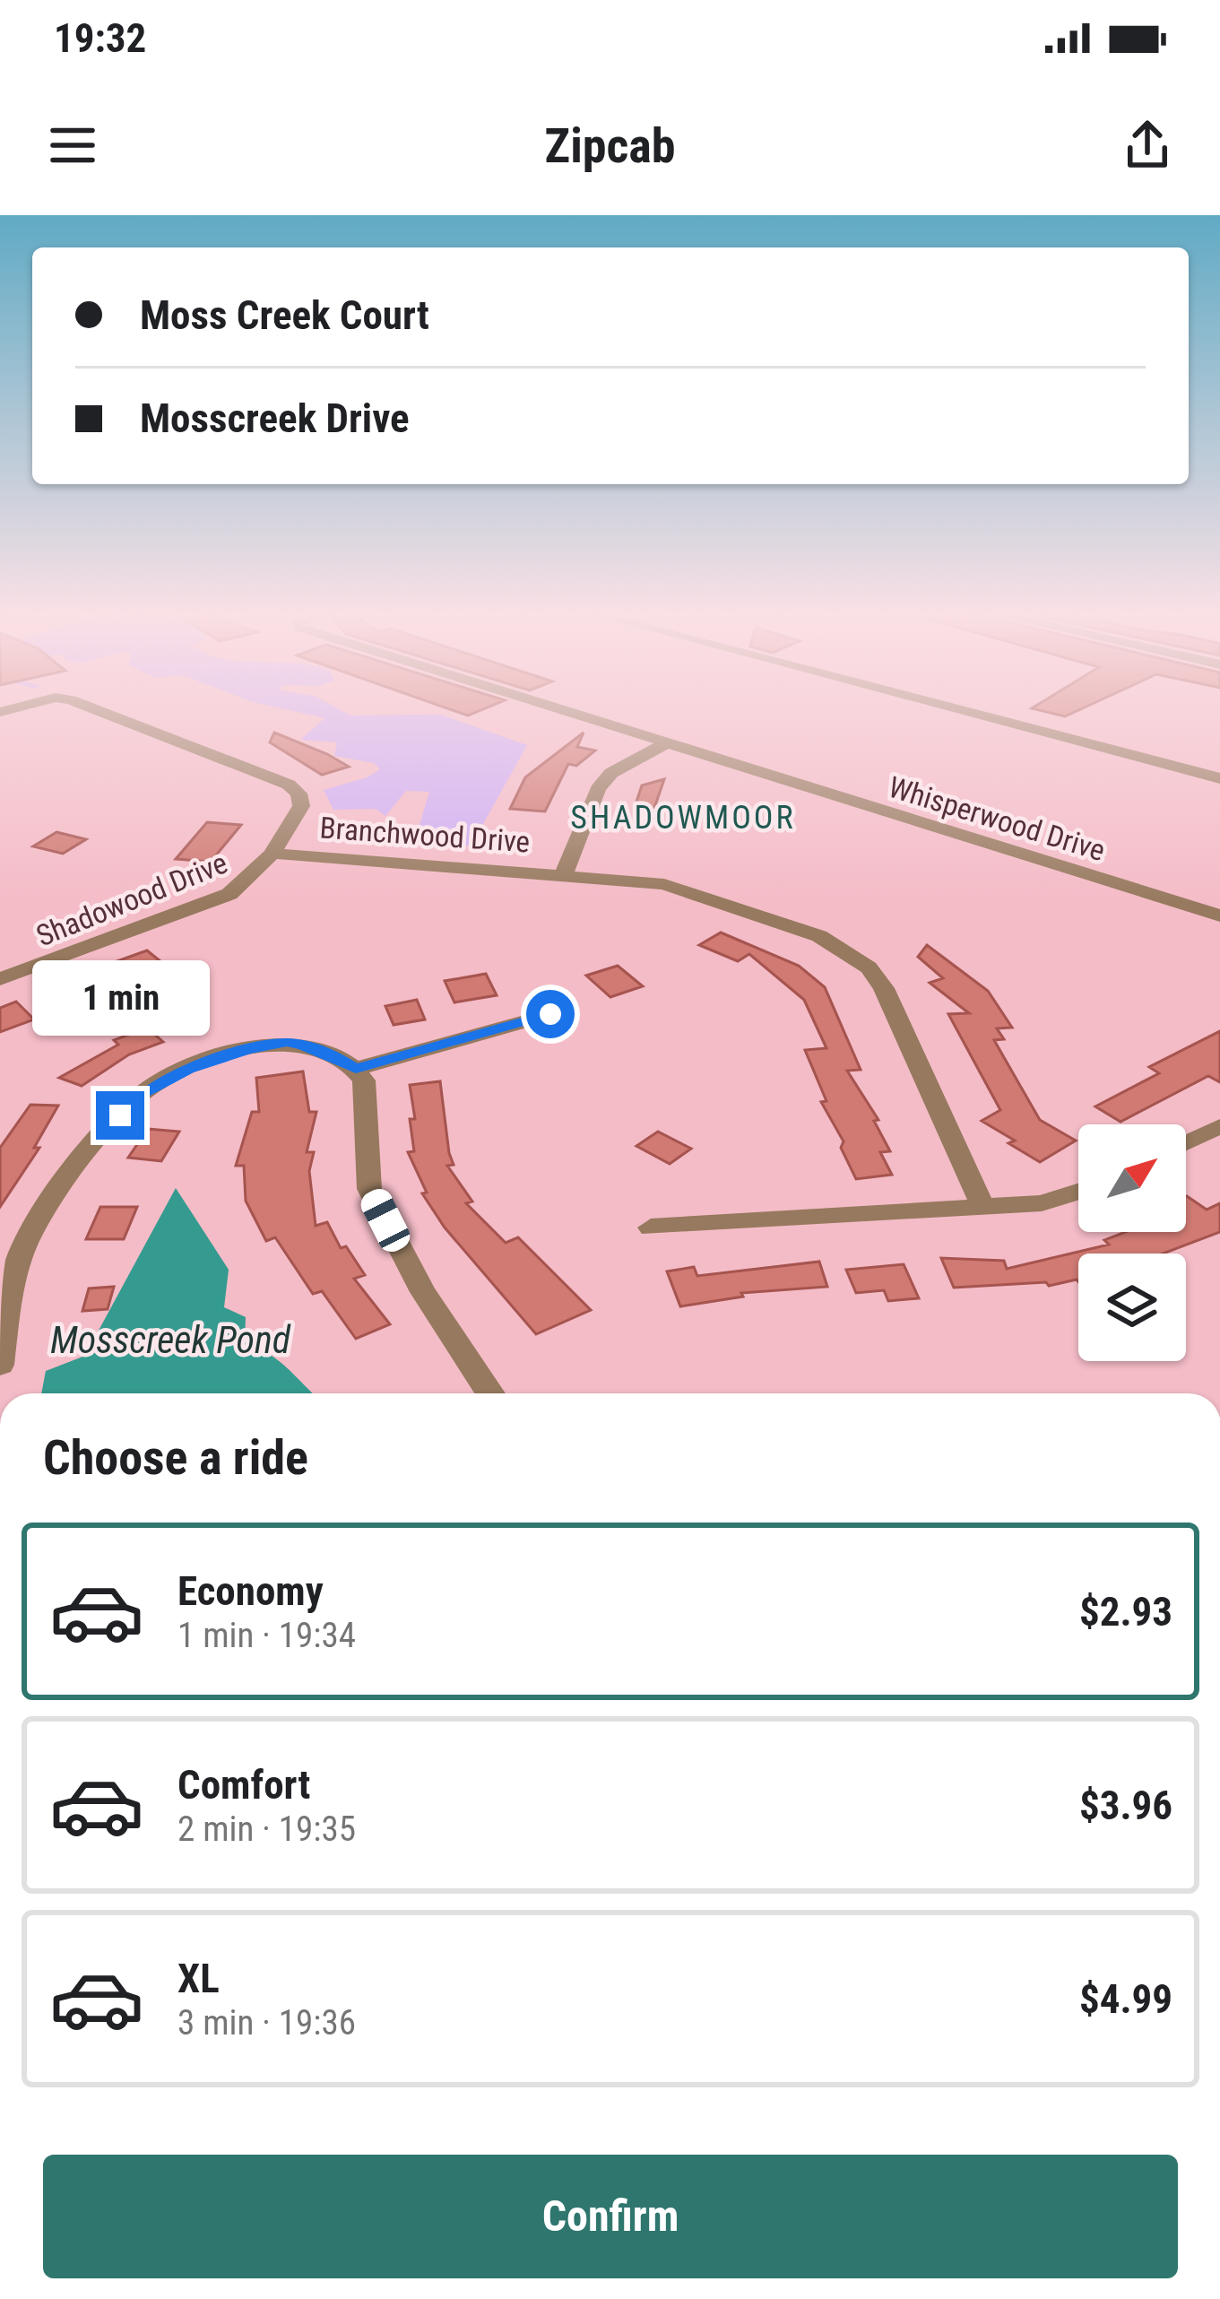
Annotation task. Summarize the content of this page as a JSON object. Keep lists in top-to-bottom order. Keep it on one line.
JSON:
{"streets":{"street":["Whisperwood Drive","Branchwood Drive","Shadowood Drive"]},"crossings":[["Branchwood Drive","Shadowood Drive"]],"districts":["SHADOWMOOR"],"water":["Mosscreek Pond"],"north":"top right","page":{"status":"19:32","header":"Zipcab","banner":["Moss Creek Court","Mosscreek Drive"],"bubble":"1 min","heading":"Choose a ride","list":[{"name":"Economy","note":"1 min · 19:34","value":"$2.93"},{"name":"Comfort","note":"2 min · 19:35","value":"$3.96"},{"name":"XL","note":"3 min · 19:36","value":"$4.99"}],"buttons":"Confirm"}}
